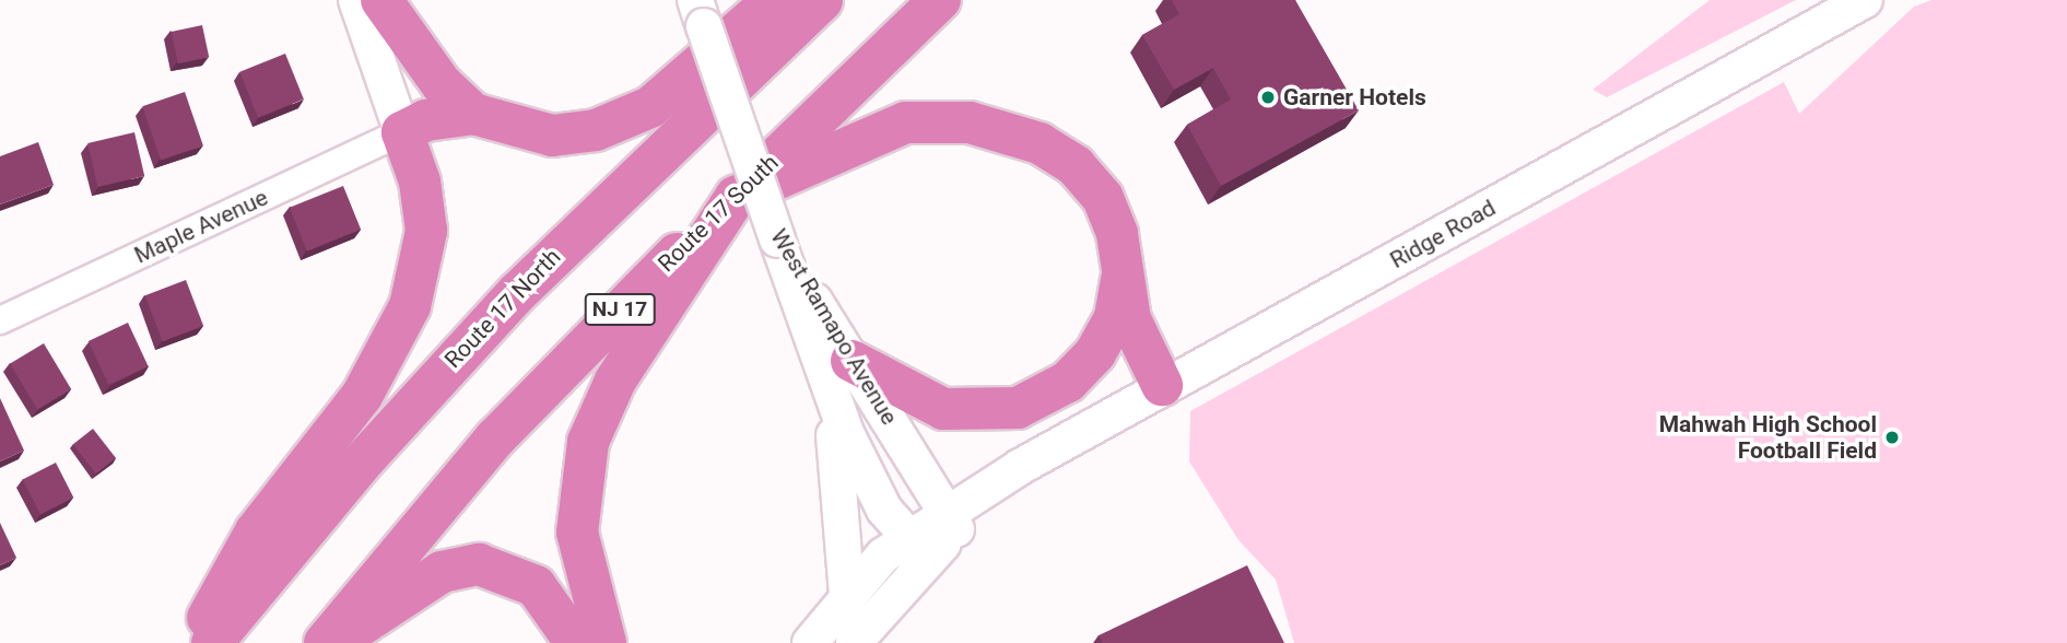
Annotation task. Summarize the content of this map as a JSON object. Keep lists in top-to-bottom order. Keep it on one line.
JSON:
{"streets":{"highway":["Route 17 South","Route 17 North","NJ 17"],"street":["Maple Avenue","Ridge Road","West Ramapo Avenue"]},"crossings":[["Ridge Road","West Ramapo Avenue"]],"places":["Garner Hotels","Mahwah High School Football Field"]}
